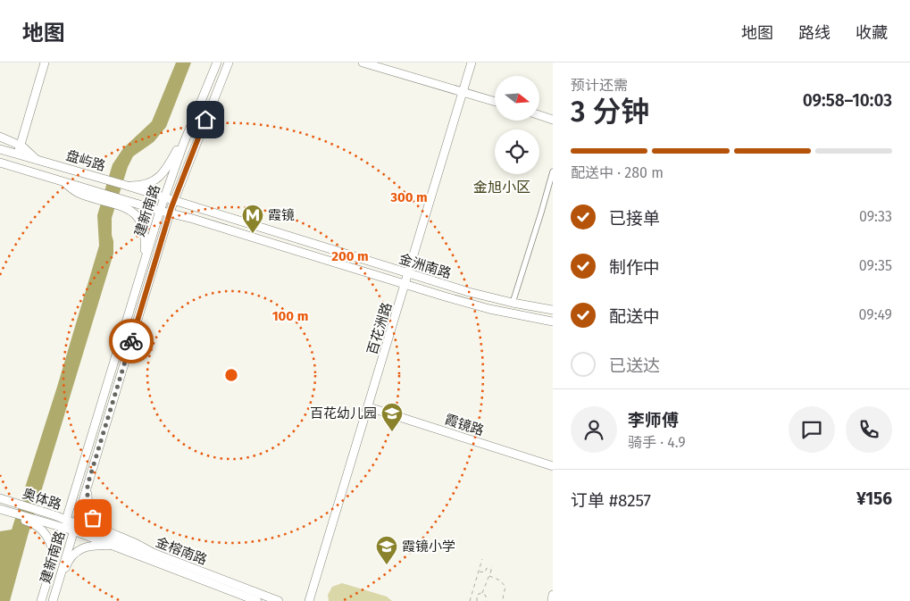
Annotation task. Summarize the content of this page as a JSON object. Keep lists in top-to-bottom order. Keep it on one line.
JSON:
{"streets":{"main road":["盘屿路","建新南路","金洲南路","百花洲路","霞镜路","奥体路","金榕南路"]},"crossings":[["盘屿路","建新南路"],["盘屿路","金洲南路"],["建新南路","金洲南路"],["建新南路","奥体路"],["建新南路","金榕南路"],["金洲南路","百花洲路"],["百花洲路","霞镜路"],["奥体路","金榕南路"]],"districts":["金旭小区"],"places":{"metro station":["霞镜"],"school or university":["百花幼儿园","霞镜小学"]},"north":"right","page":{"header":"地图","nav":["地图","路线","收藏"],"heading":["3 分钟","预计还需","09:58–10:03"],"panel":["李师傅","骑手 · 4.9","订单 #8257","¥156"],"bar":"配送中 · 280 m","list":[["已接单","09:33"],["制作中","09:35"],["配送中","09:49"],"已送达"]},"rings":["300 m","200 m","100 m"]}
